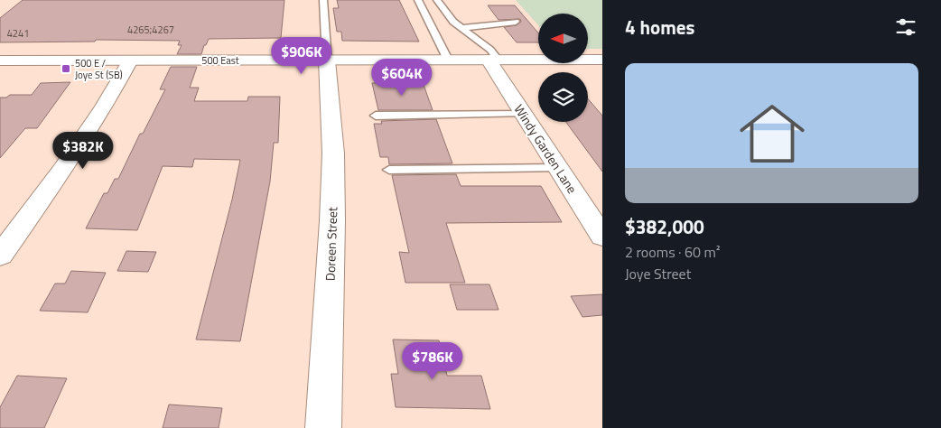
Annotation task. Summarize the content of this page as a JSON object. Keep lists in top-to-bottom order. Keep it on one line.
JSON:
{"streets":{"street":["500 East","Windy Garden Lane","Doreen Street"]},"crossings":[["500 East","Windy Garden Lane"],["500 East","Doreen Street"]],"places":{"transit":["500 E / Joye St (SB)"]},"house_numbers":["4265;4267","4241"],"north":"left","page":{"heading":"4 homes","price":["$906K","$604K","$382K","$786K"],"list":[{"name":"$382,000","note":"2 rooms · 60 m² · Joye Street"}]}}
